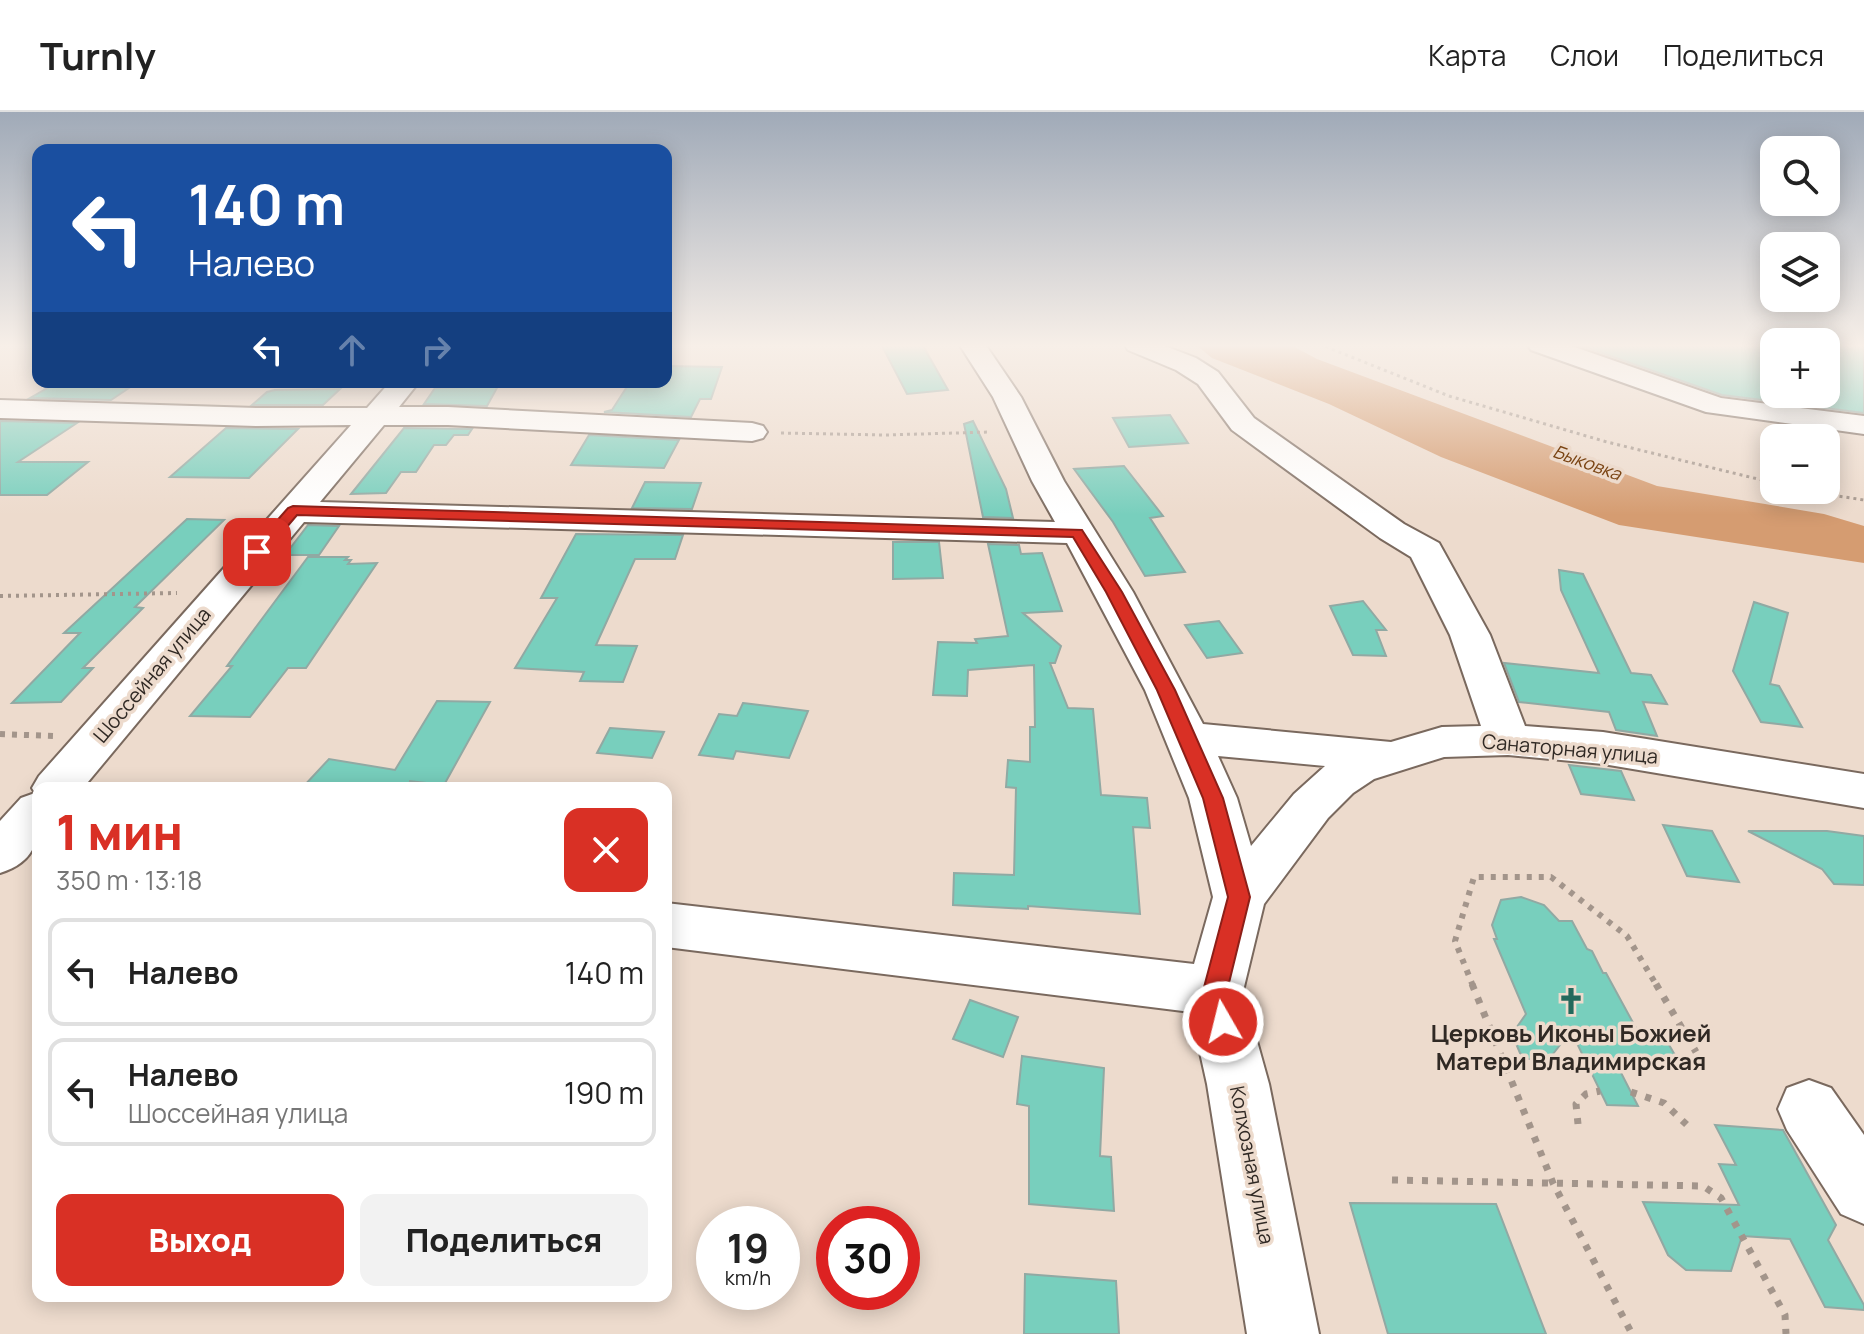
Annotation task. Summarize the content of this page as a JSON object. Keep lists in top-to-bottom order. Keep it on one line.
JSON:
{"streets":{"street":["Шоссейная улица","Санаторная улица","Колхозная улица"]},"crossings":[["Санаторная улица","Колхозная улица"]],"water":["Быковка"],"places":{"church":["Церковь Иконы Божией Матери Владимирская"]},"page":{"header":"Turnly","nav":["Карта","Слои","Поделиться"],"map_buttons":["+","−"],"turn":["140 m","Налево"],"heading":["1 мин","350 m · 13:18"],"list":[{"name":"Налево","value":"140 m"},{"name":"Налево","note":"Шоссейная улица","value":"190 m"}],"buttons":["Выход","Поделиться"],"speed":"19 km/h","limit":"30"}}
